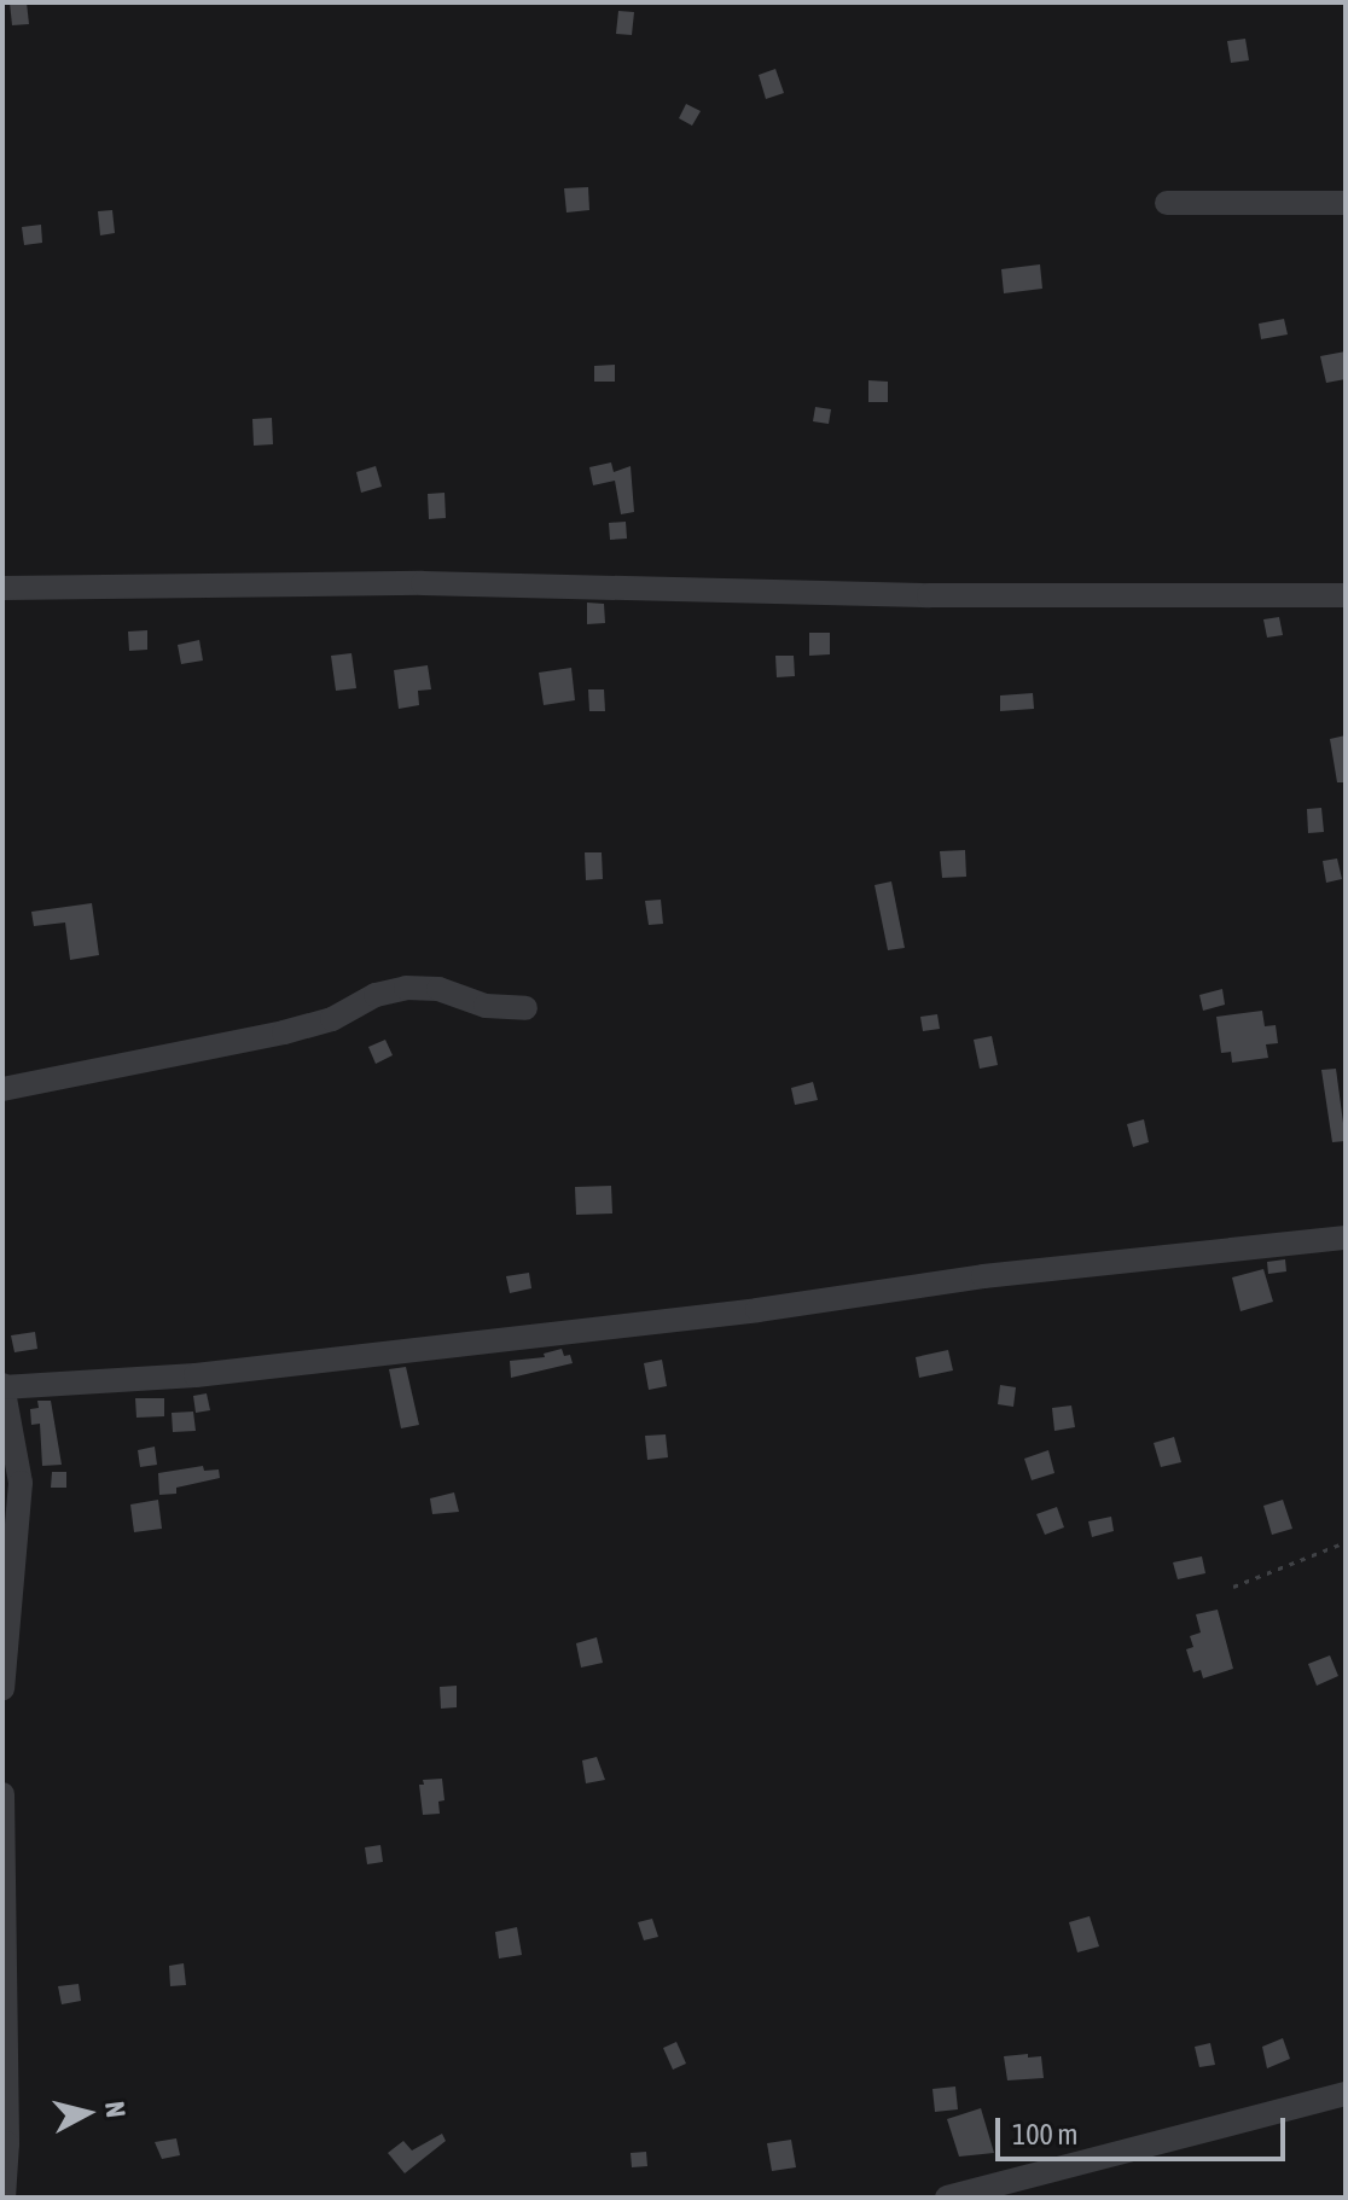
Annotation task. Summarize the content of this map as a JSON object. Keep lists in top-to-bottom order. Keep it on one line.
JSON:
{"scale_bar":"100 m","north":"right"}
